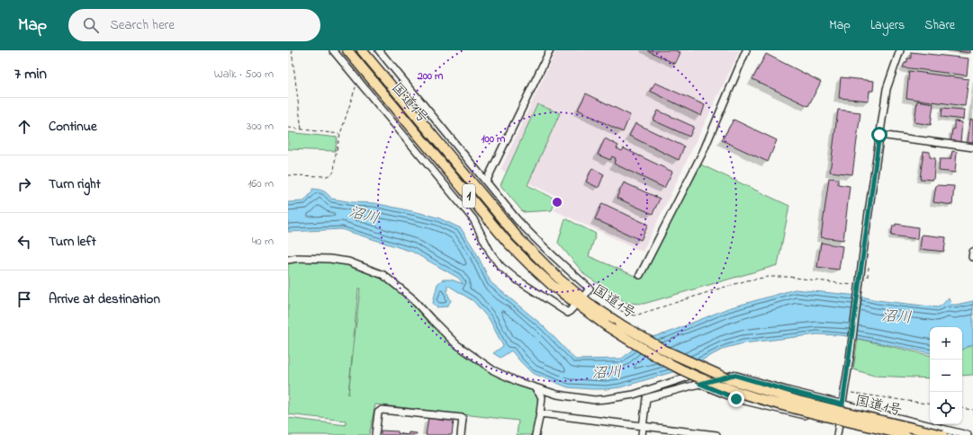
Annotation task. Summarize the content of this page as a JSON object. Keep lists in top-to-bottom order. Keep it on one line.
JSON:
{"streets":{"highway":["国道1号","1"]},"water":["沼川"],"page":{"header":"Map","search":"Search here","nav":["Map","Layers","Share"],"heading":["7 min","Walk · 500 m"],"list":[["Continue","300 m"],["Turn right","160 m"],["Turn left","40 m"],"Arrive at destination"],"map_buttons":["+","−"]},"rings":["200 m","100 m"]}
